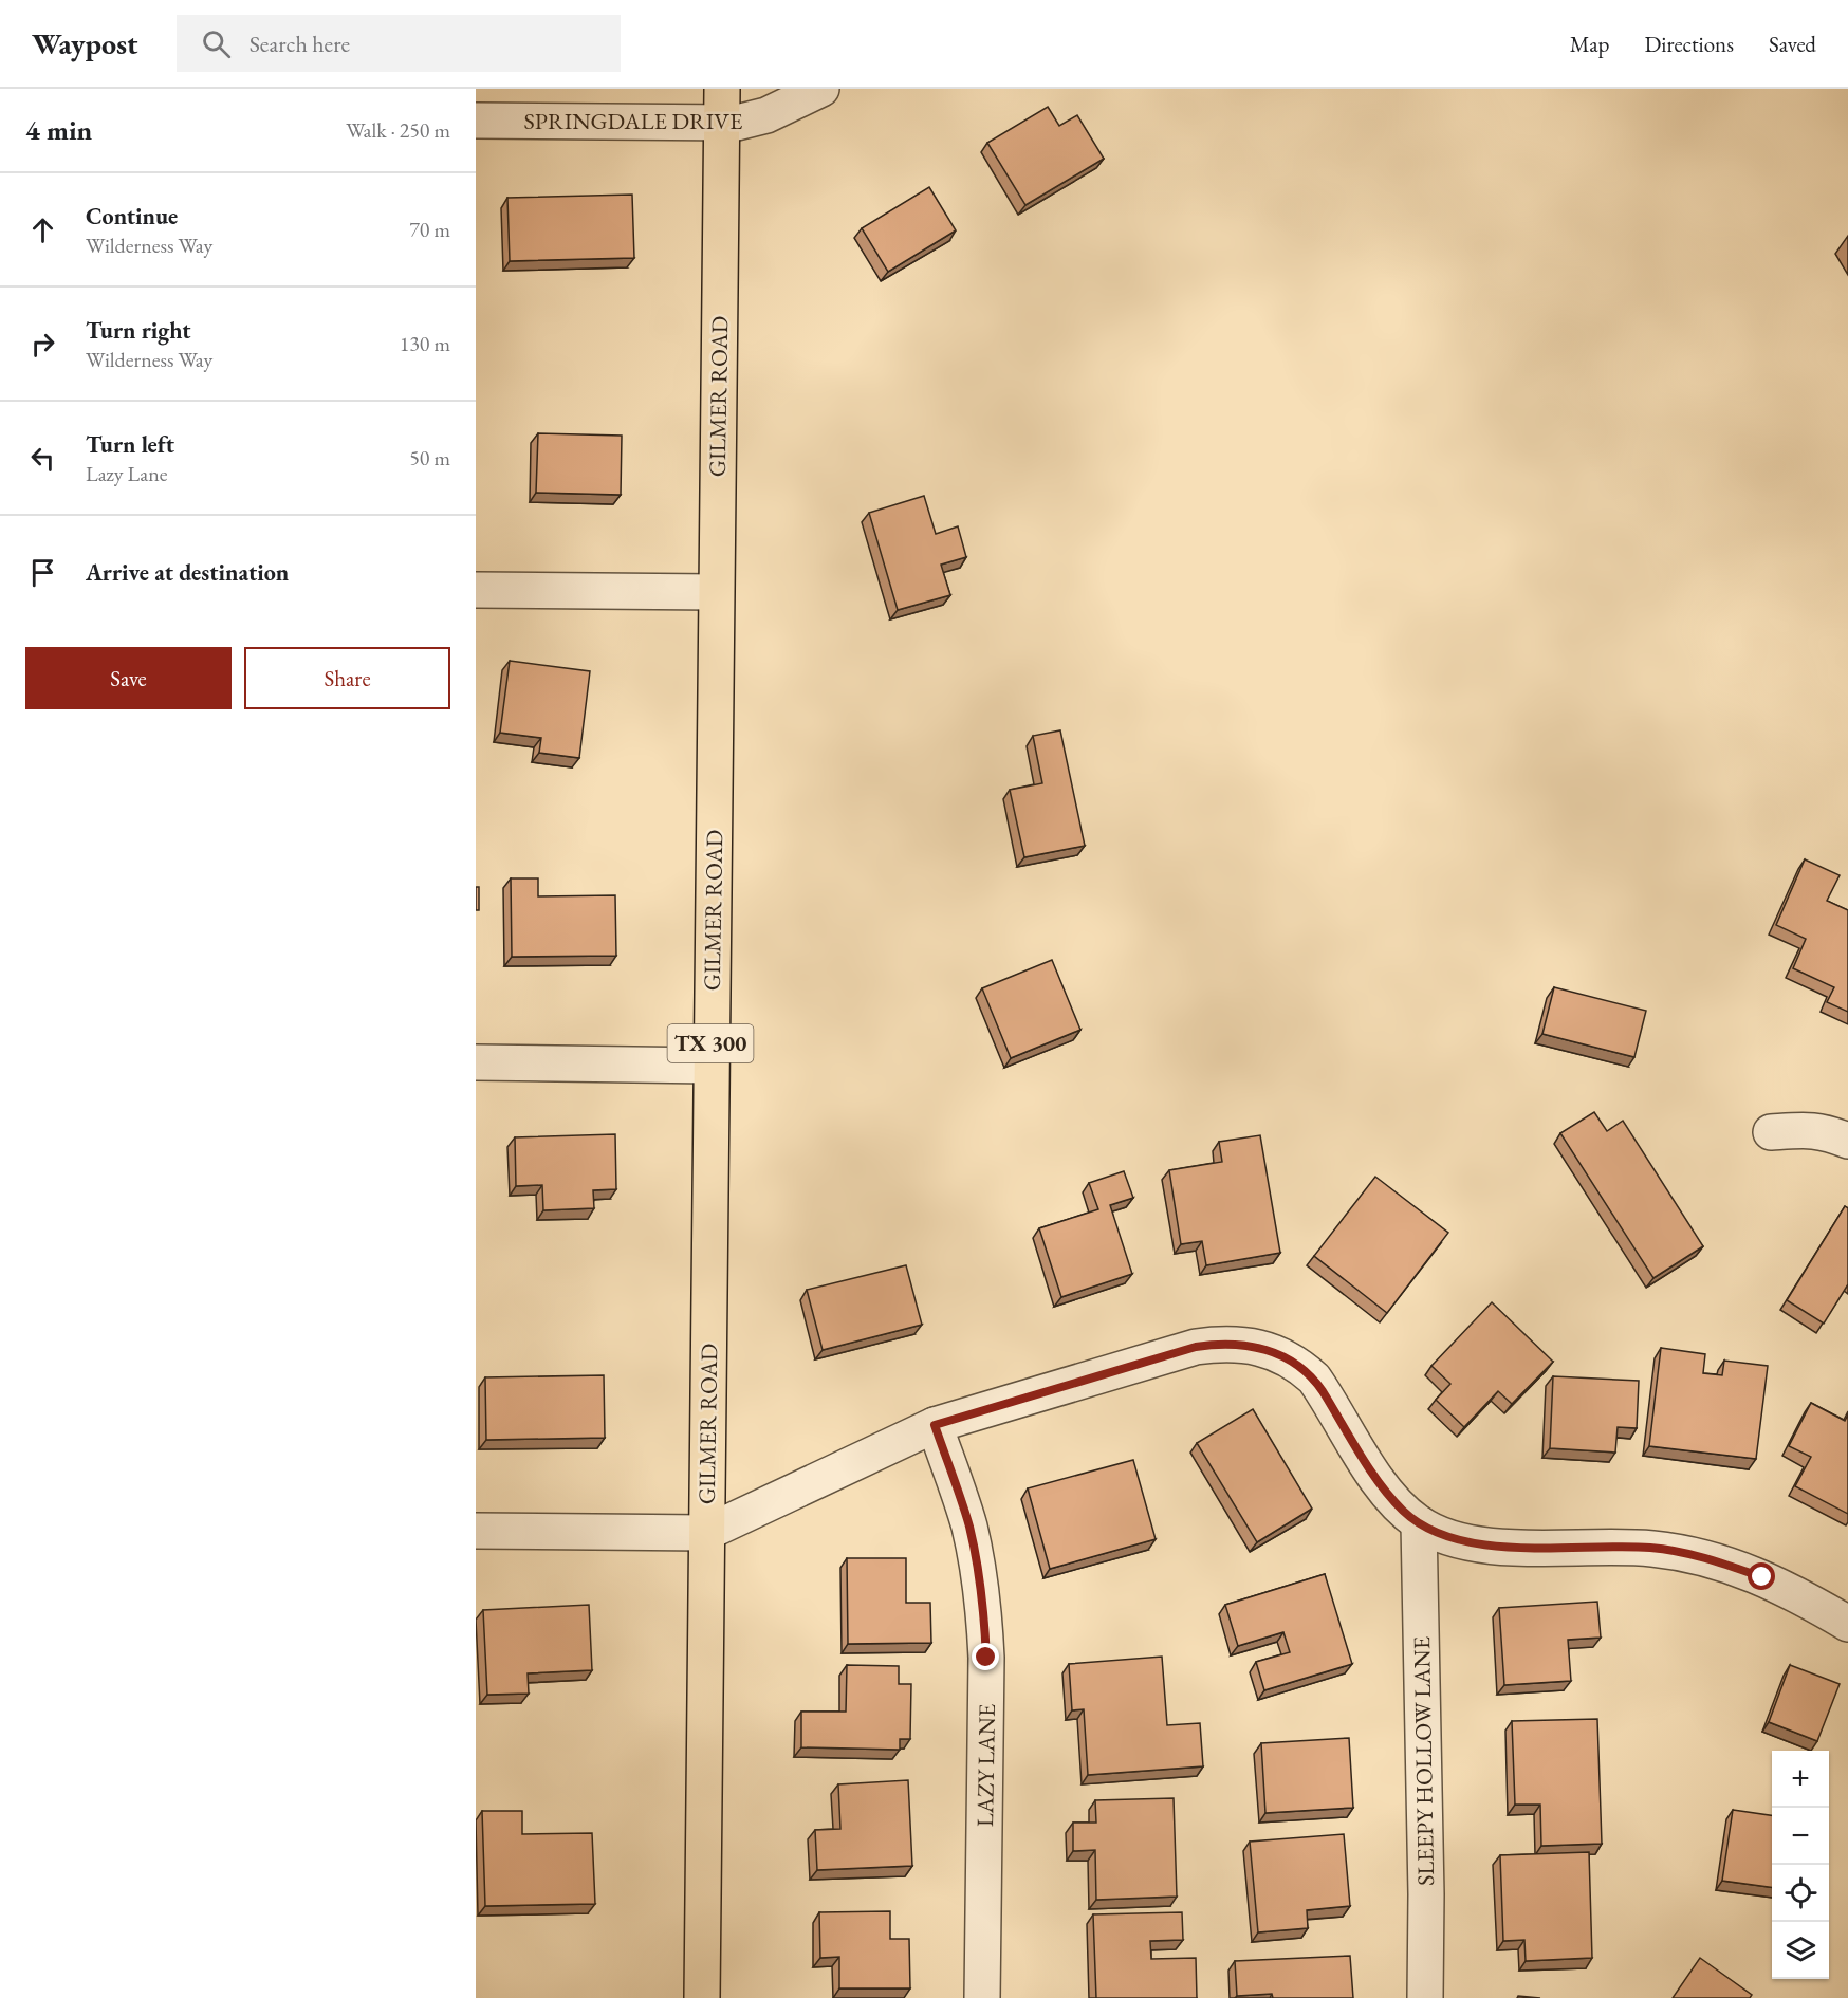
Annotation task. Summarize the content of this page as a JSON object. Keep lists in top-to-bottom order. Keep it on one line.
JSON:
{"streets":{"main road":["GILMER ROAD","TX 300"],"street":["SPRINGDALE DRIVE","SLEEPY HOLLOW LANE","LAZY LANE"]},"crossings":[["SPRINGDALE DRIVE","GILMER ROAD"]],"page":{"header":"Waypost","search":"Search here","nav":["Map","Directions","Saved"],"heading":["4 min","Walk · 250 m"],"list":[["Continue","Wilderness Way","70 m"],["Turn right","Wilderness Way","130 m"],["Turn left","Lazy Lane","50 m"],"Arrive at destination"],"buttons":["Save","Share"],"map_buttons":["+","−"]}}
